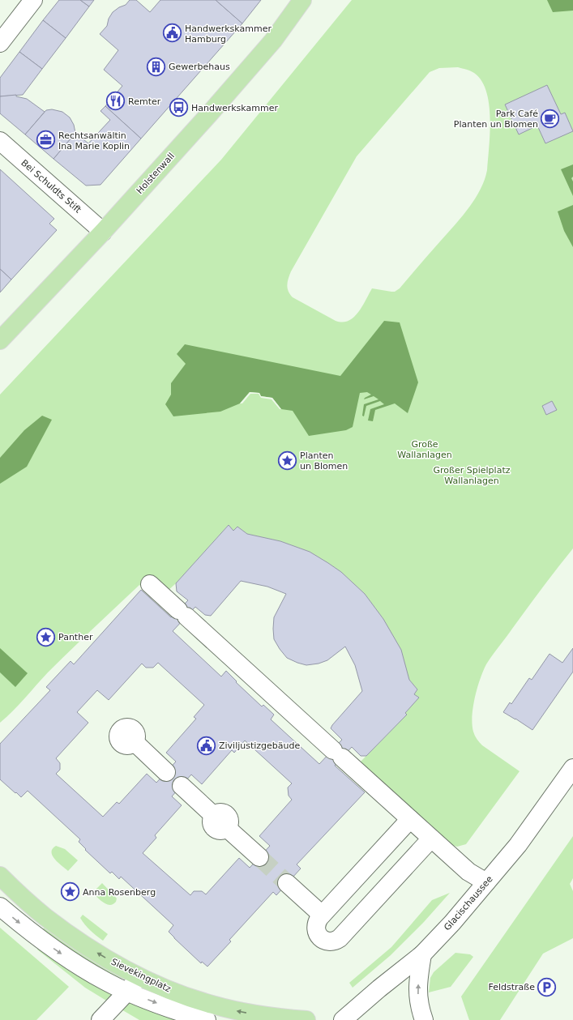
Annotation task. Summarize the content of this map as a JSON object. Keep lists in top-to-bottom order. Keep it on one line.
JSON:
{"streets":{"main road":["Holstenwall","Sievekingplatz"],"street":["Bei Schuldts Stift","Glacischaussee"]},"crossings":[["Holstenwall","Bei Schuldts Stift"]],"one_way":["Sievekingplatz"],"parks":["Große Wallanlagen","Großer Spielplatz Wallanlagen"],"places":{"public building":["Handwerkskammer Hamburg","Ziviljustizgebäude"],"building":["Gewerbehaus"],"restaurant":["Remter"],"bus stop":["Handwerkskammer"],"cafe":["Park Café Planten un Blomen"],"office":["Rechtsanwältin Ina Marie Koplin"],"place":["Planten un Blomen","Panther","Anna Rosenberg"],"parking":["Feldstraße"]}}
